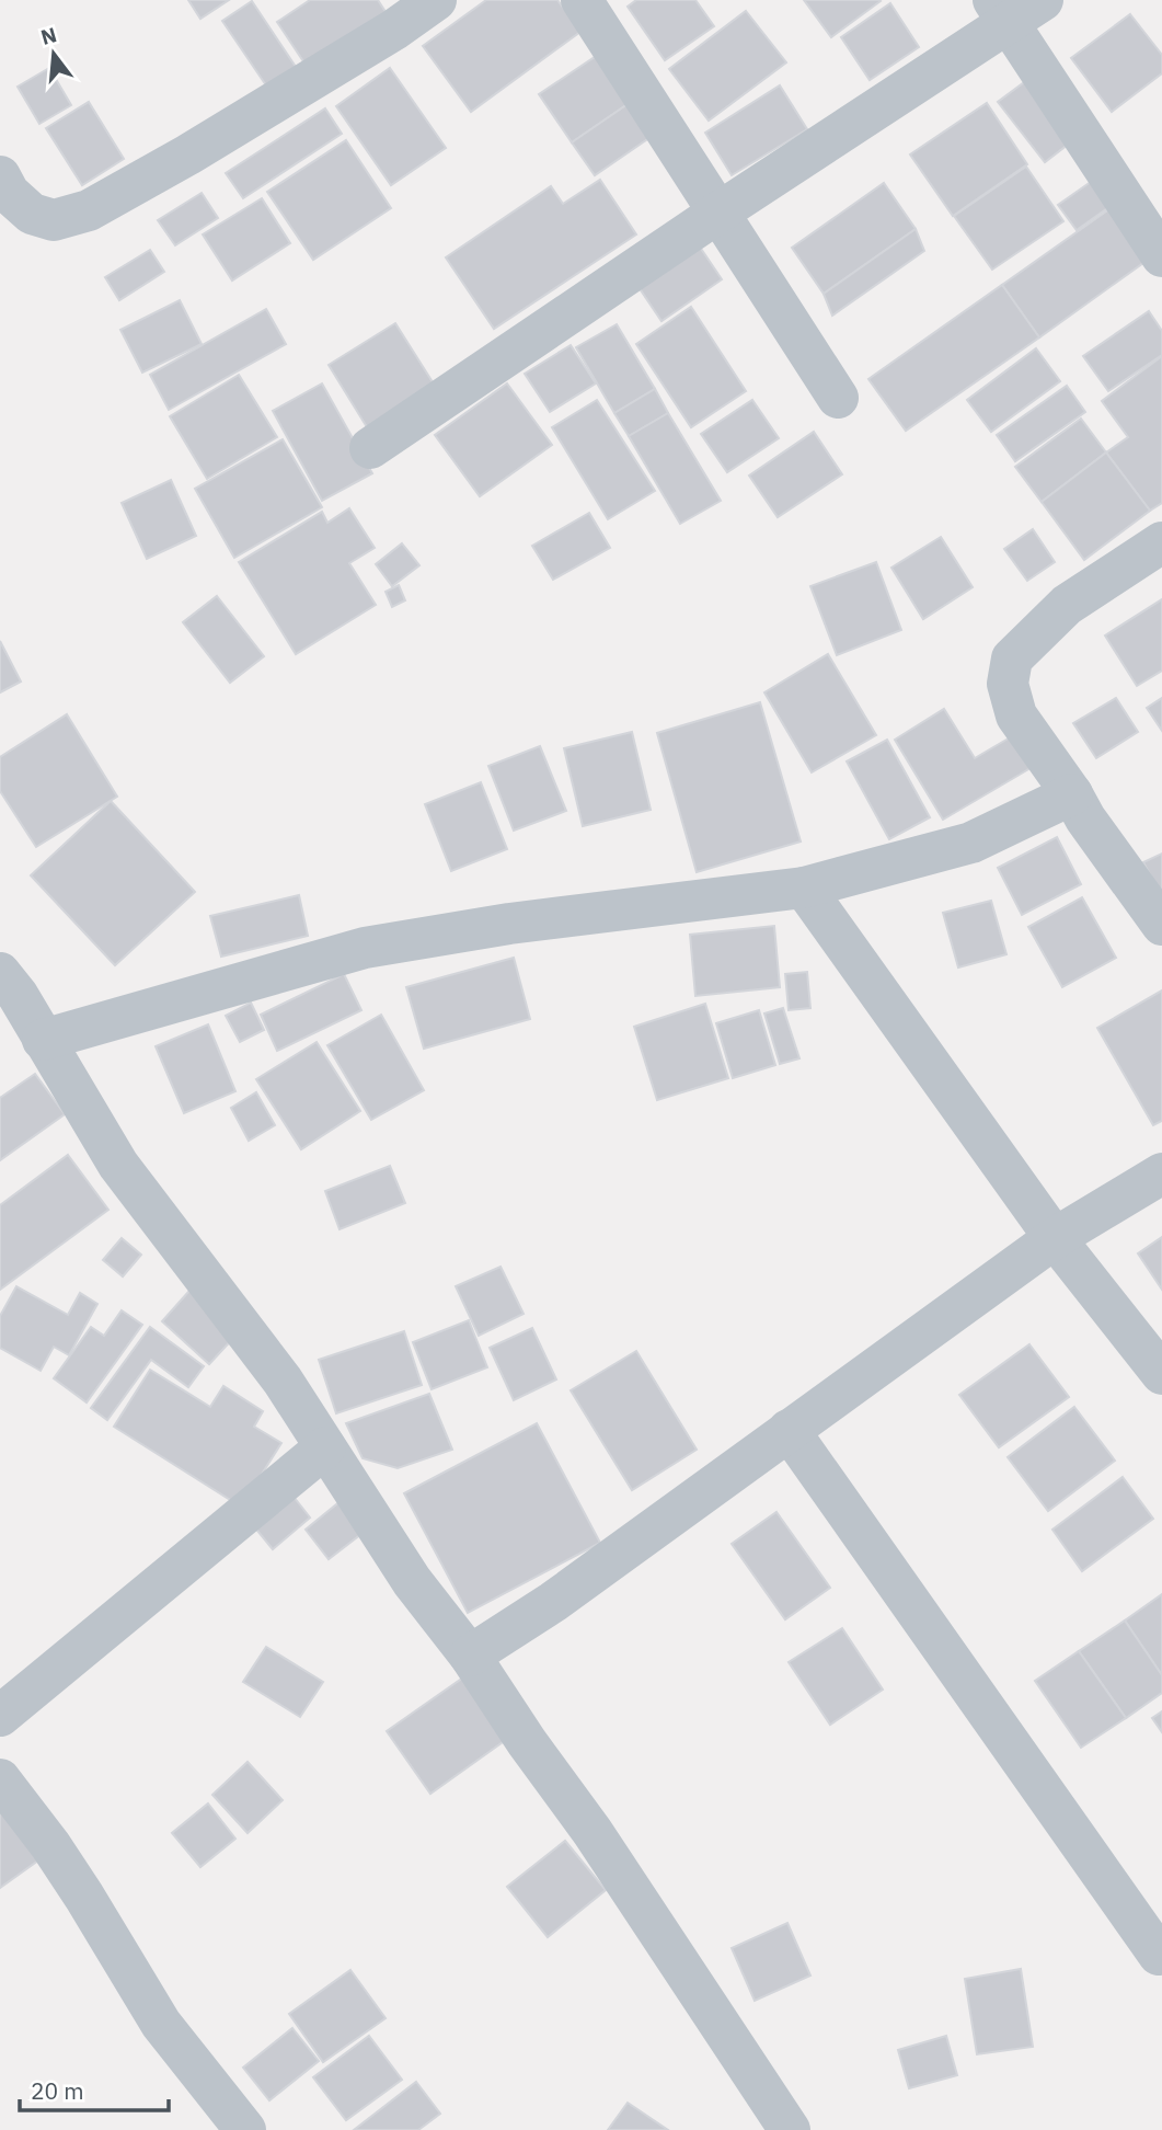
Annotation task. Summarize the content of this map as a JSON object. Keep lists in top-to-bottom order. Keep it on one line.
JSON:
{"scale_bar":"20 m","north":"top"}
